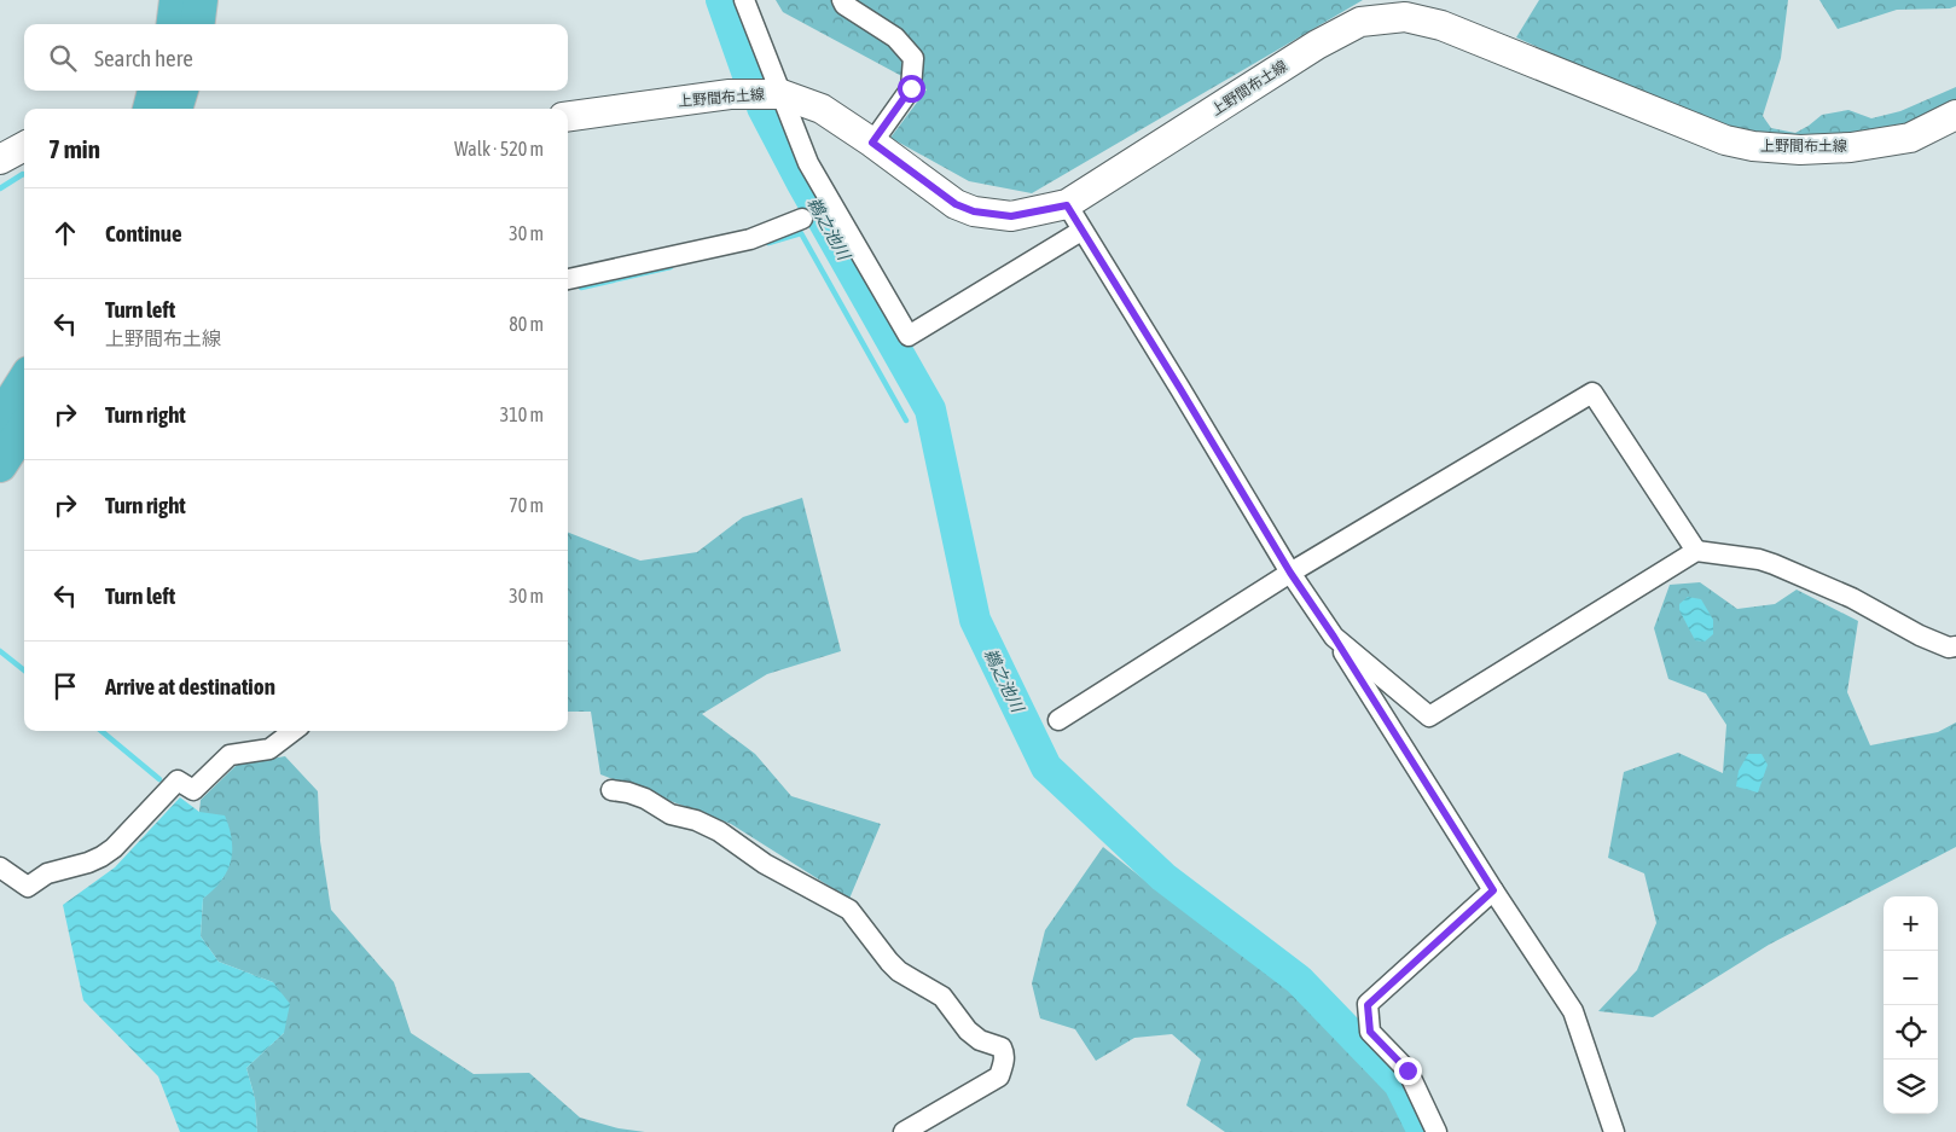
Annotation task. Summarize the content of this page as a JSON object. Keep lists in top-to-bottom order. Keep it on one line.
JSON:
{"streets":{"main road":["上野間布土線"]},"water":["鵜之池川"],"page":{"search":"Search here","heading":["7 min","Walk · 520 m"],"list":[["Continue","30 m"],["Turn left","上野間布土線","80 m"],["Turn right","310 m"],["Turn right","70 m"],["Turn left","30 m"],"Arrive at destination"],"map_buttons":["+","−"]}}
